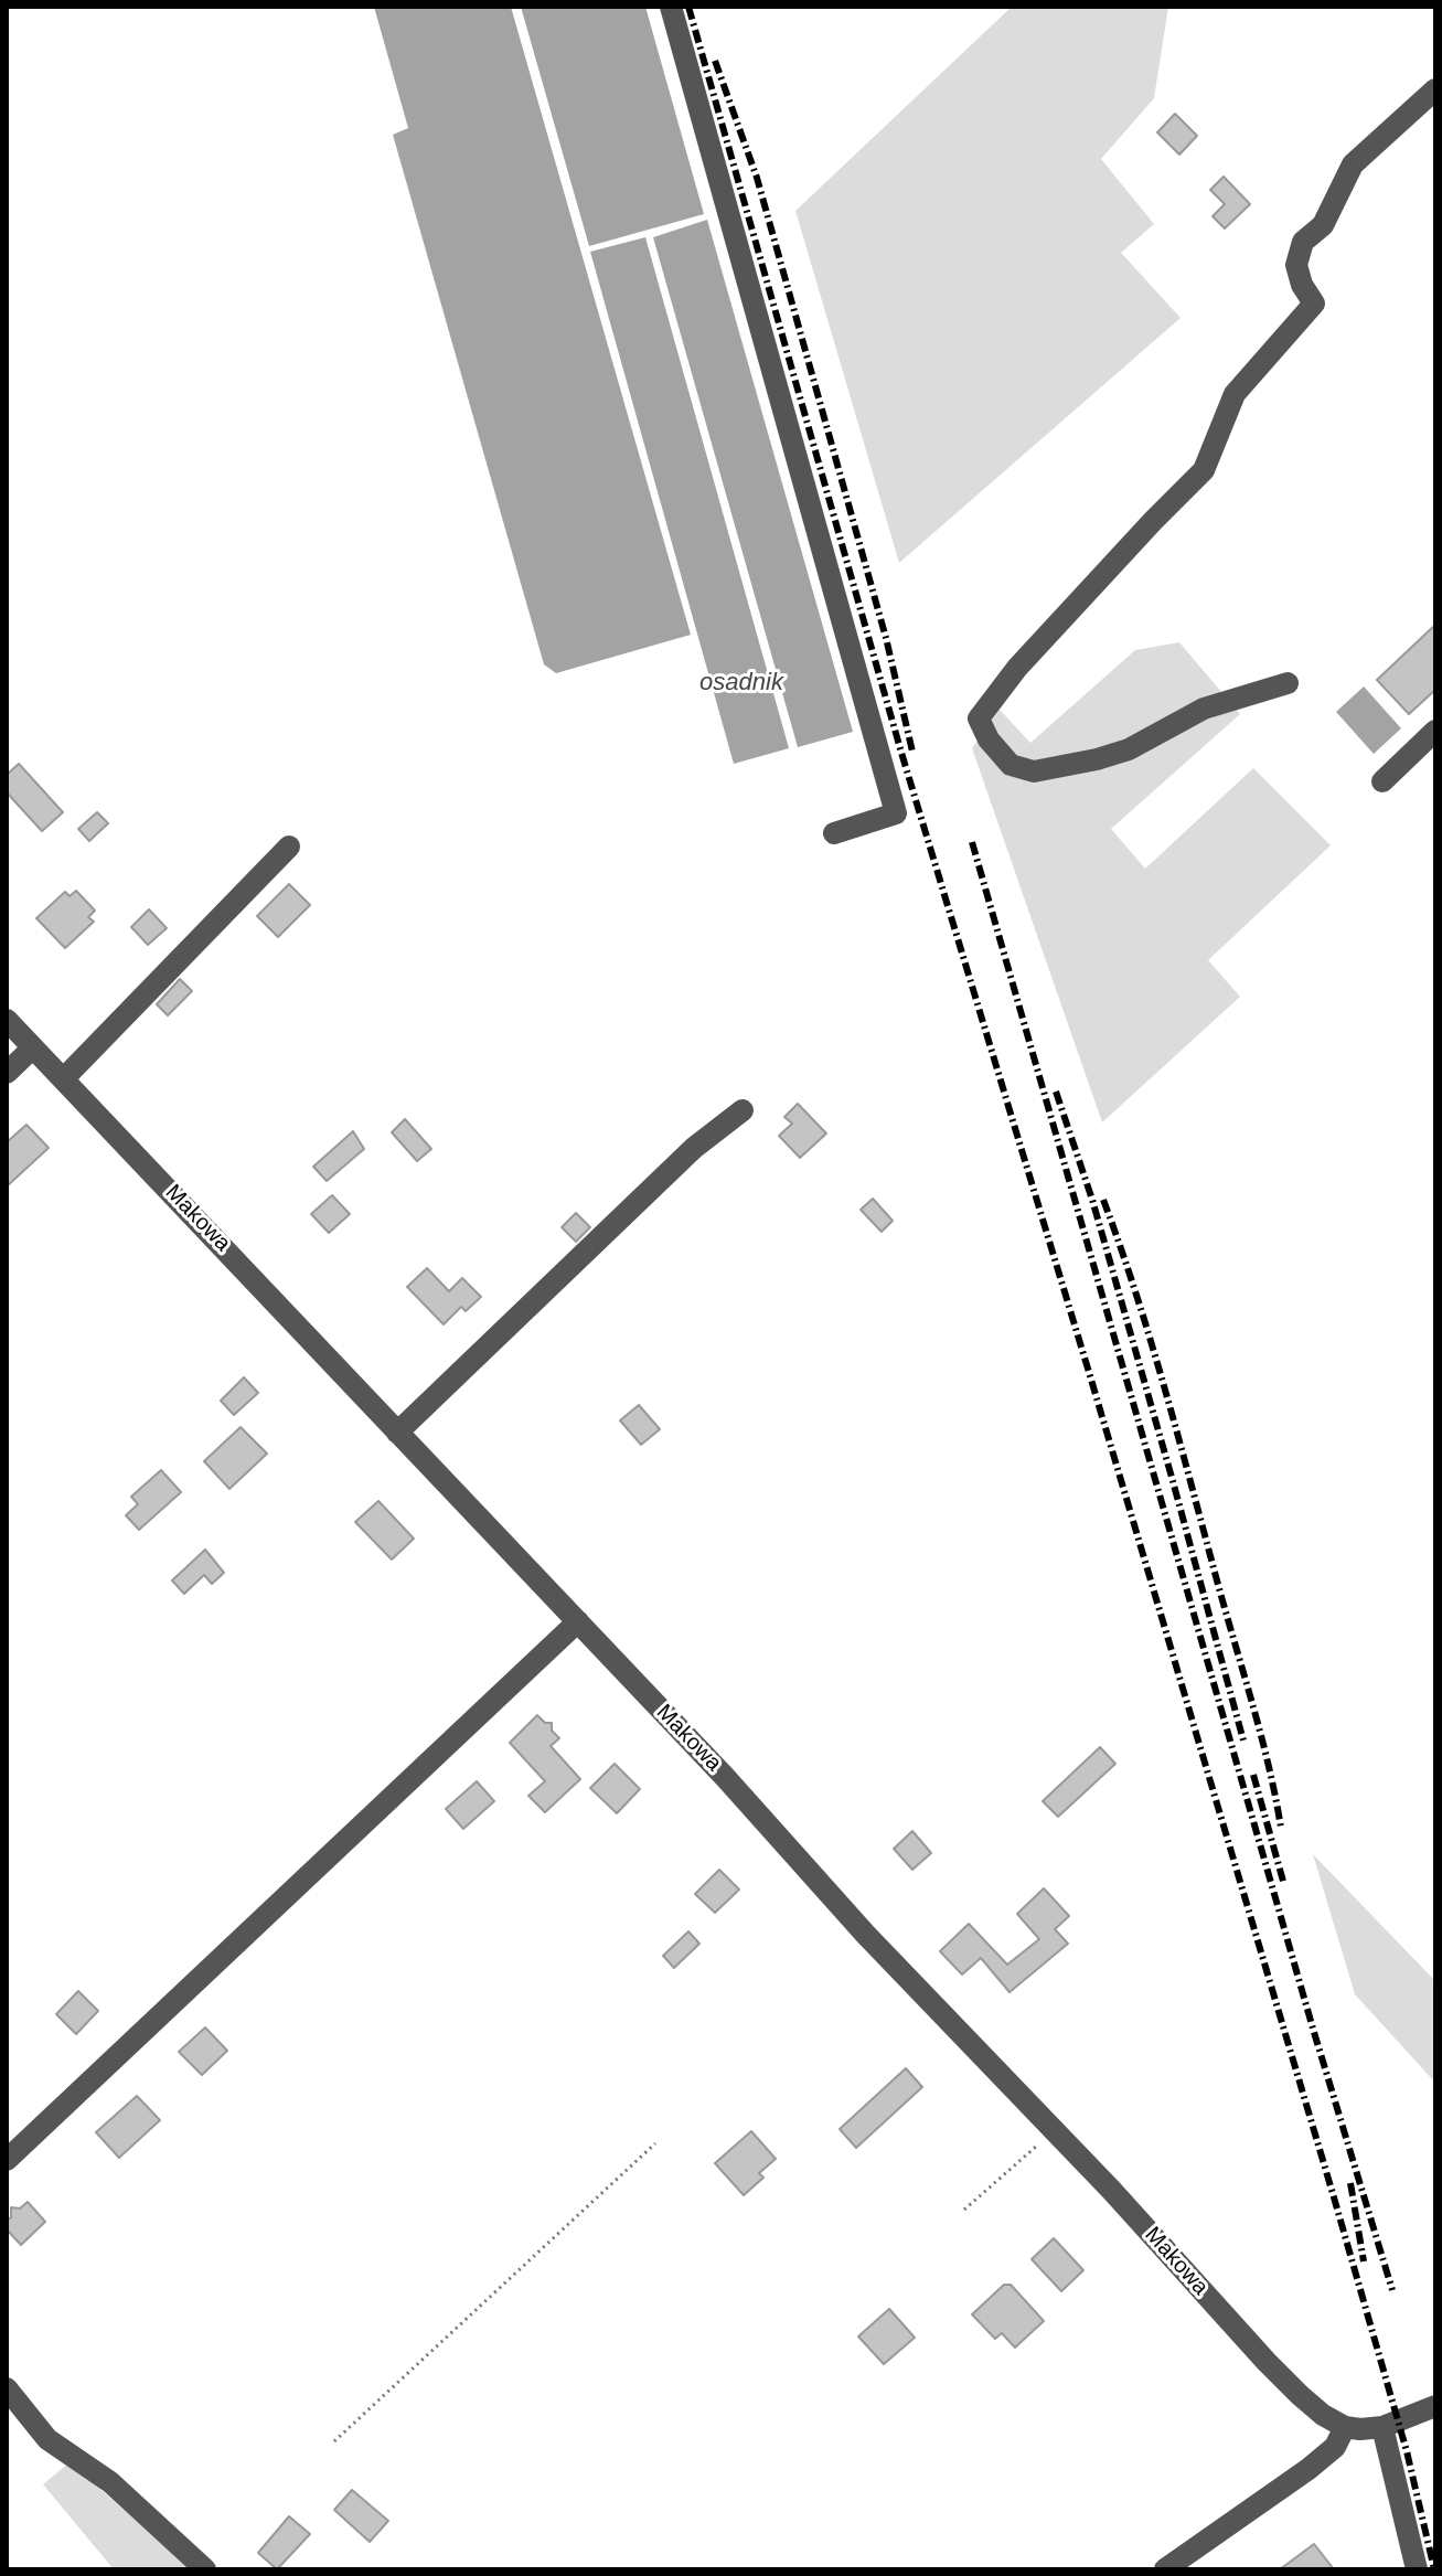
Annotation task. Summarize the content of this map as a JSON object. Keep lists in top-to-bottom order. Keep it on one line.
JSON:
{"streets":{"street":["Makowa"]},"water":["osadnik"]}
